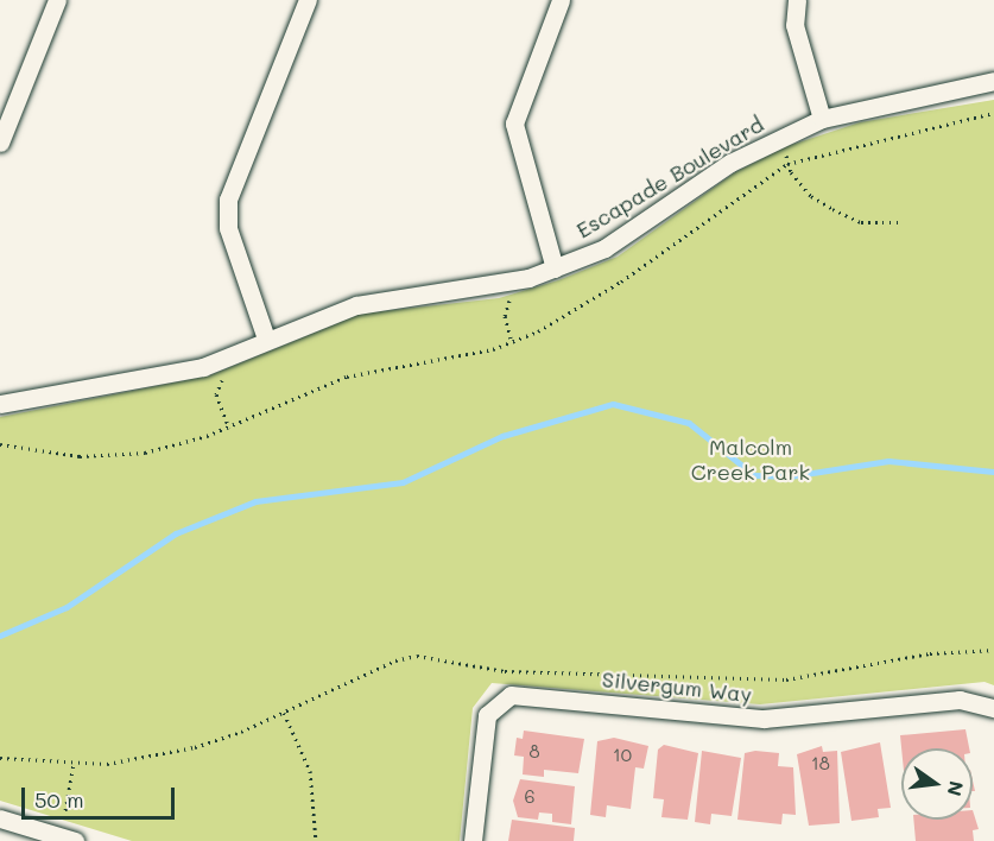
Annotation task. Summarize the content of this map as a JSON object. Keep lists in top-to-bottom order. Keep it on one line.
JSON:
{"streets":{"street":["Escapade Boulevard","Silvergum Way"]},"parks":["Malcolm Creek Park"],"house_numbers":["8","10","18","6"],"scale_bar":"50 m","north":"right"}
